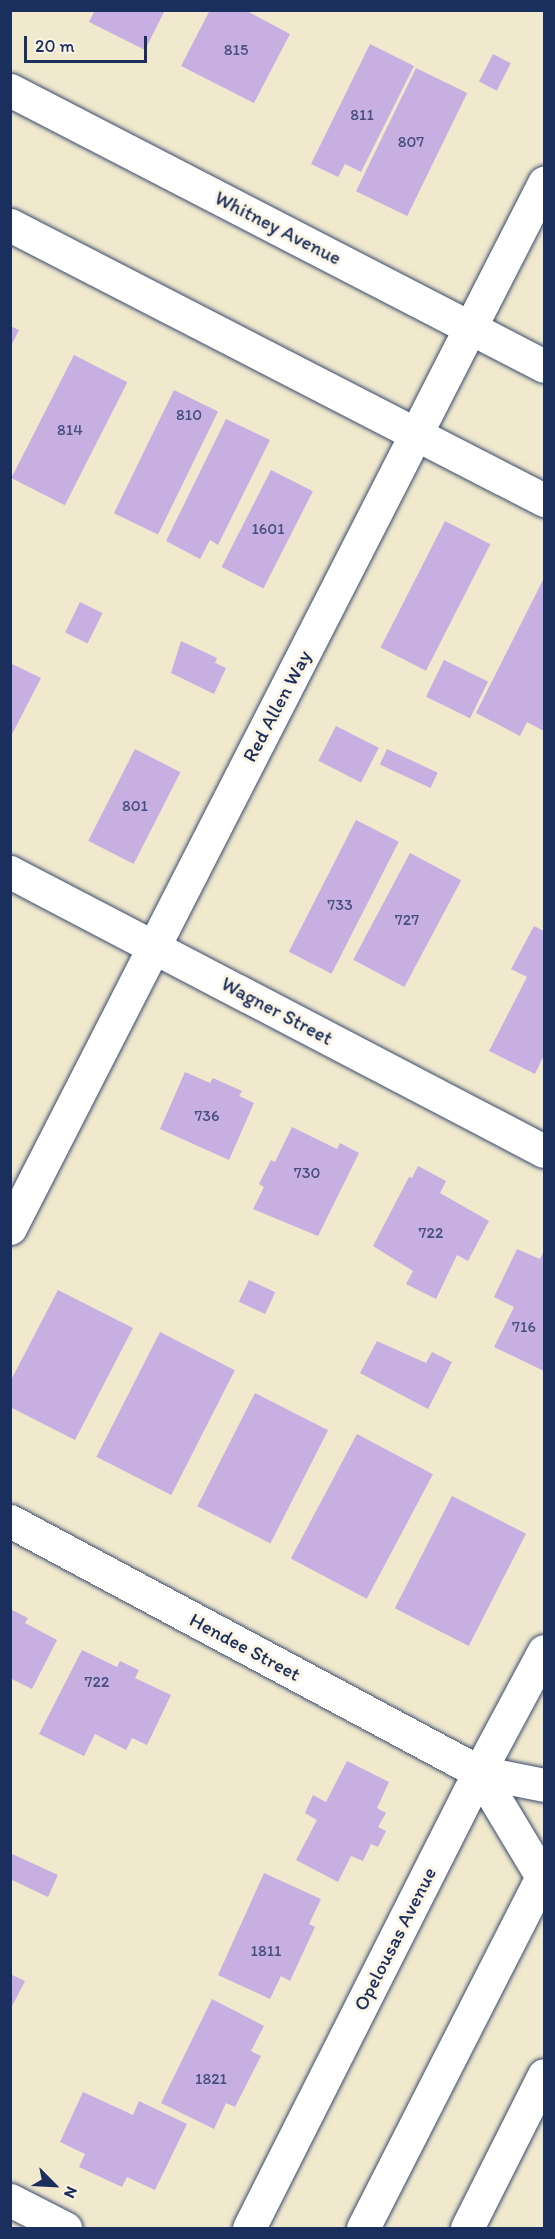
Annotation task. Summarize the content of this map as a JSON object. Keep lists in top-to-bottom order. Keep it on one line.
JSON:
{"streets":{"street":["Whitney Avenue","Red Allen Way","Wagner Street","Hendee Street","Opelousas Avenue"]},"crossings":[["Whitney Avenue","Red Allen Way"],["Red Allen Way","Wagner Street"],["Hendee Street","Opelousas Avenue"]],"house_numbers":["815","811","807","810","814","1601","801","733","727","736","730","722","716","722","1811","1821"],"scale_bar":"20 m","north":"bottom right"}
